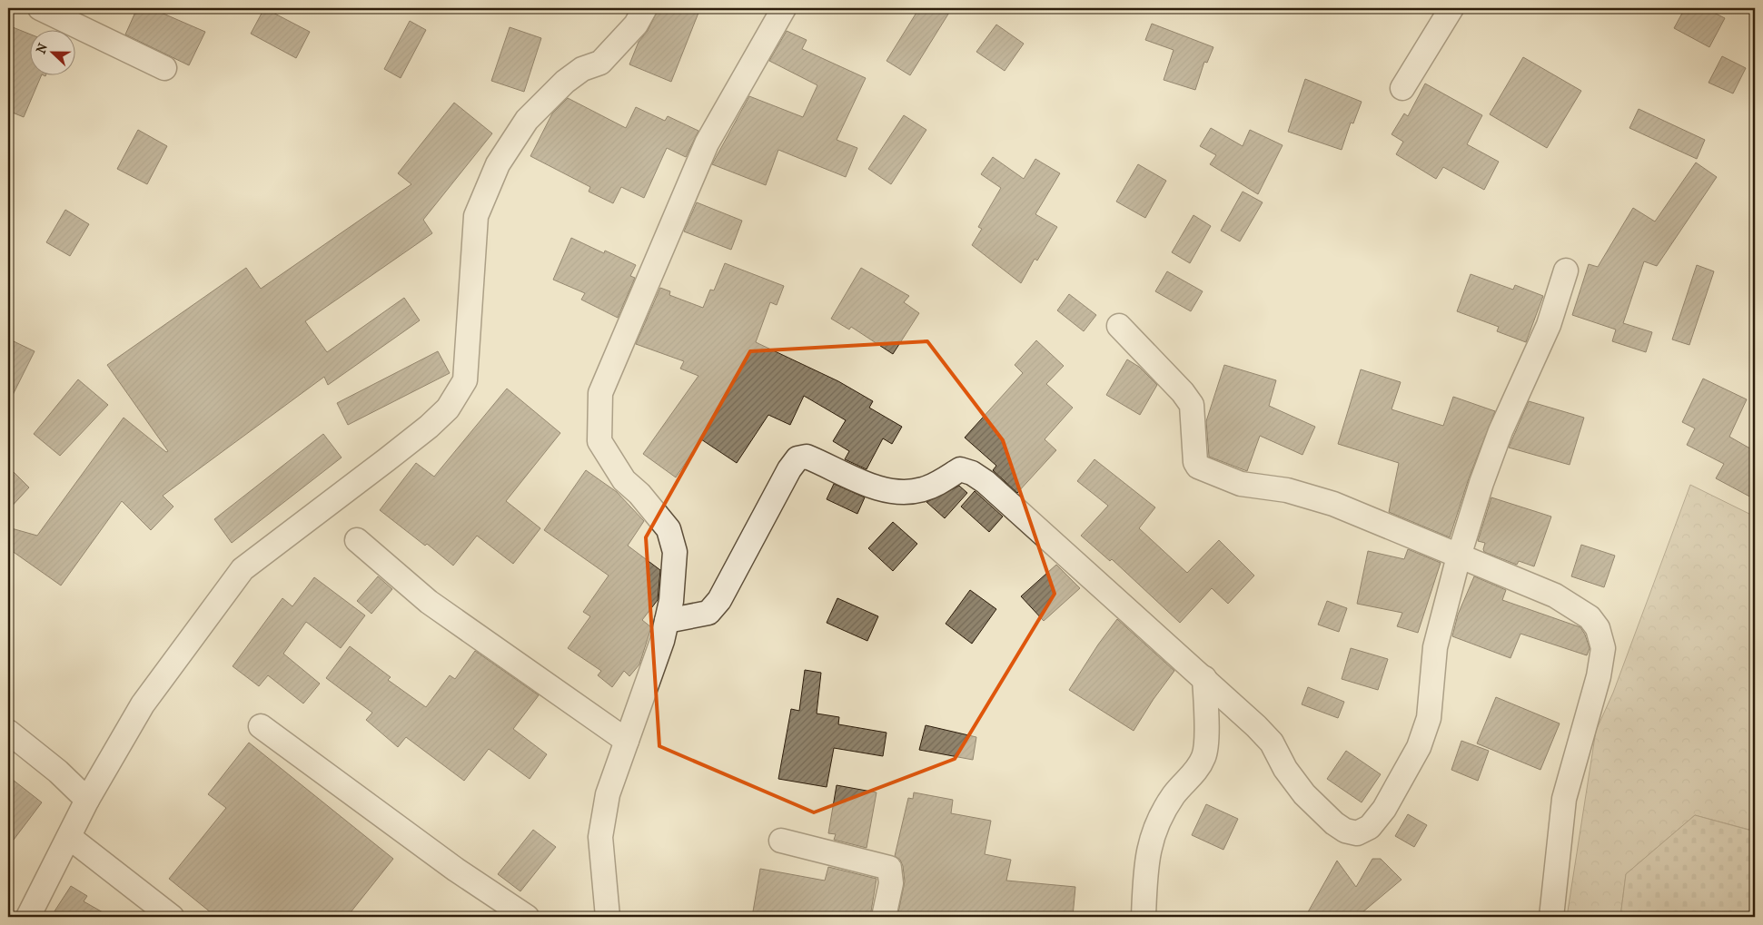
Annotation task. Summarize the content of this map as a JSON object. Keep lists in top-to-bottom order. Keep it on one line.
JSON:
{"north":"left"}
